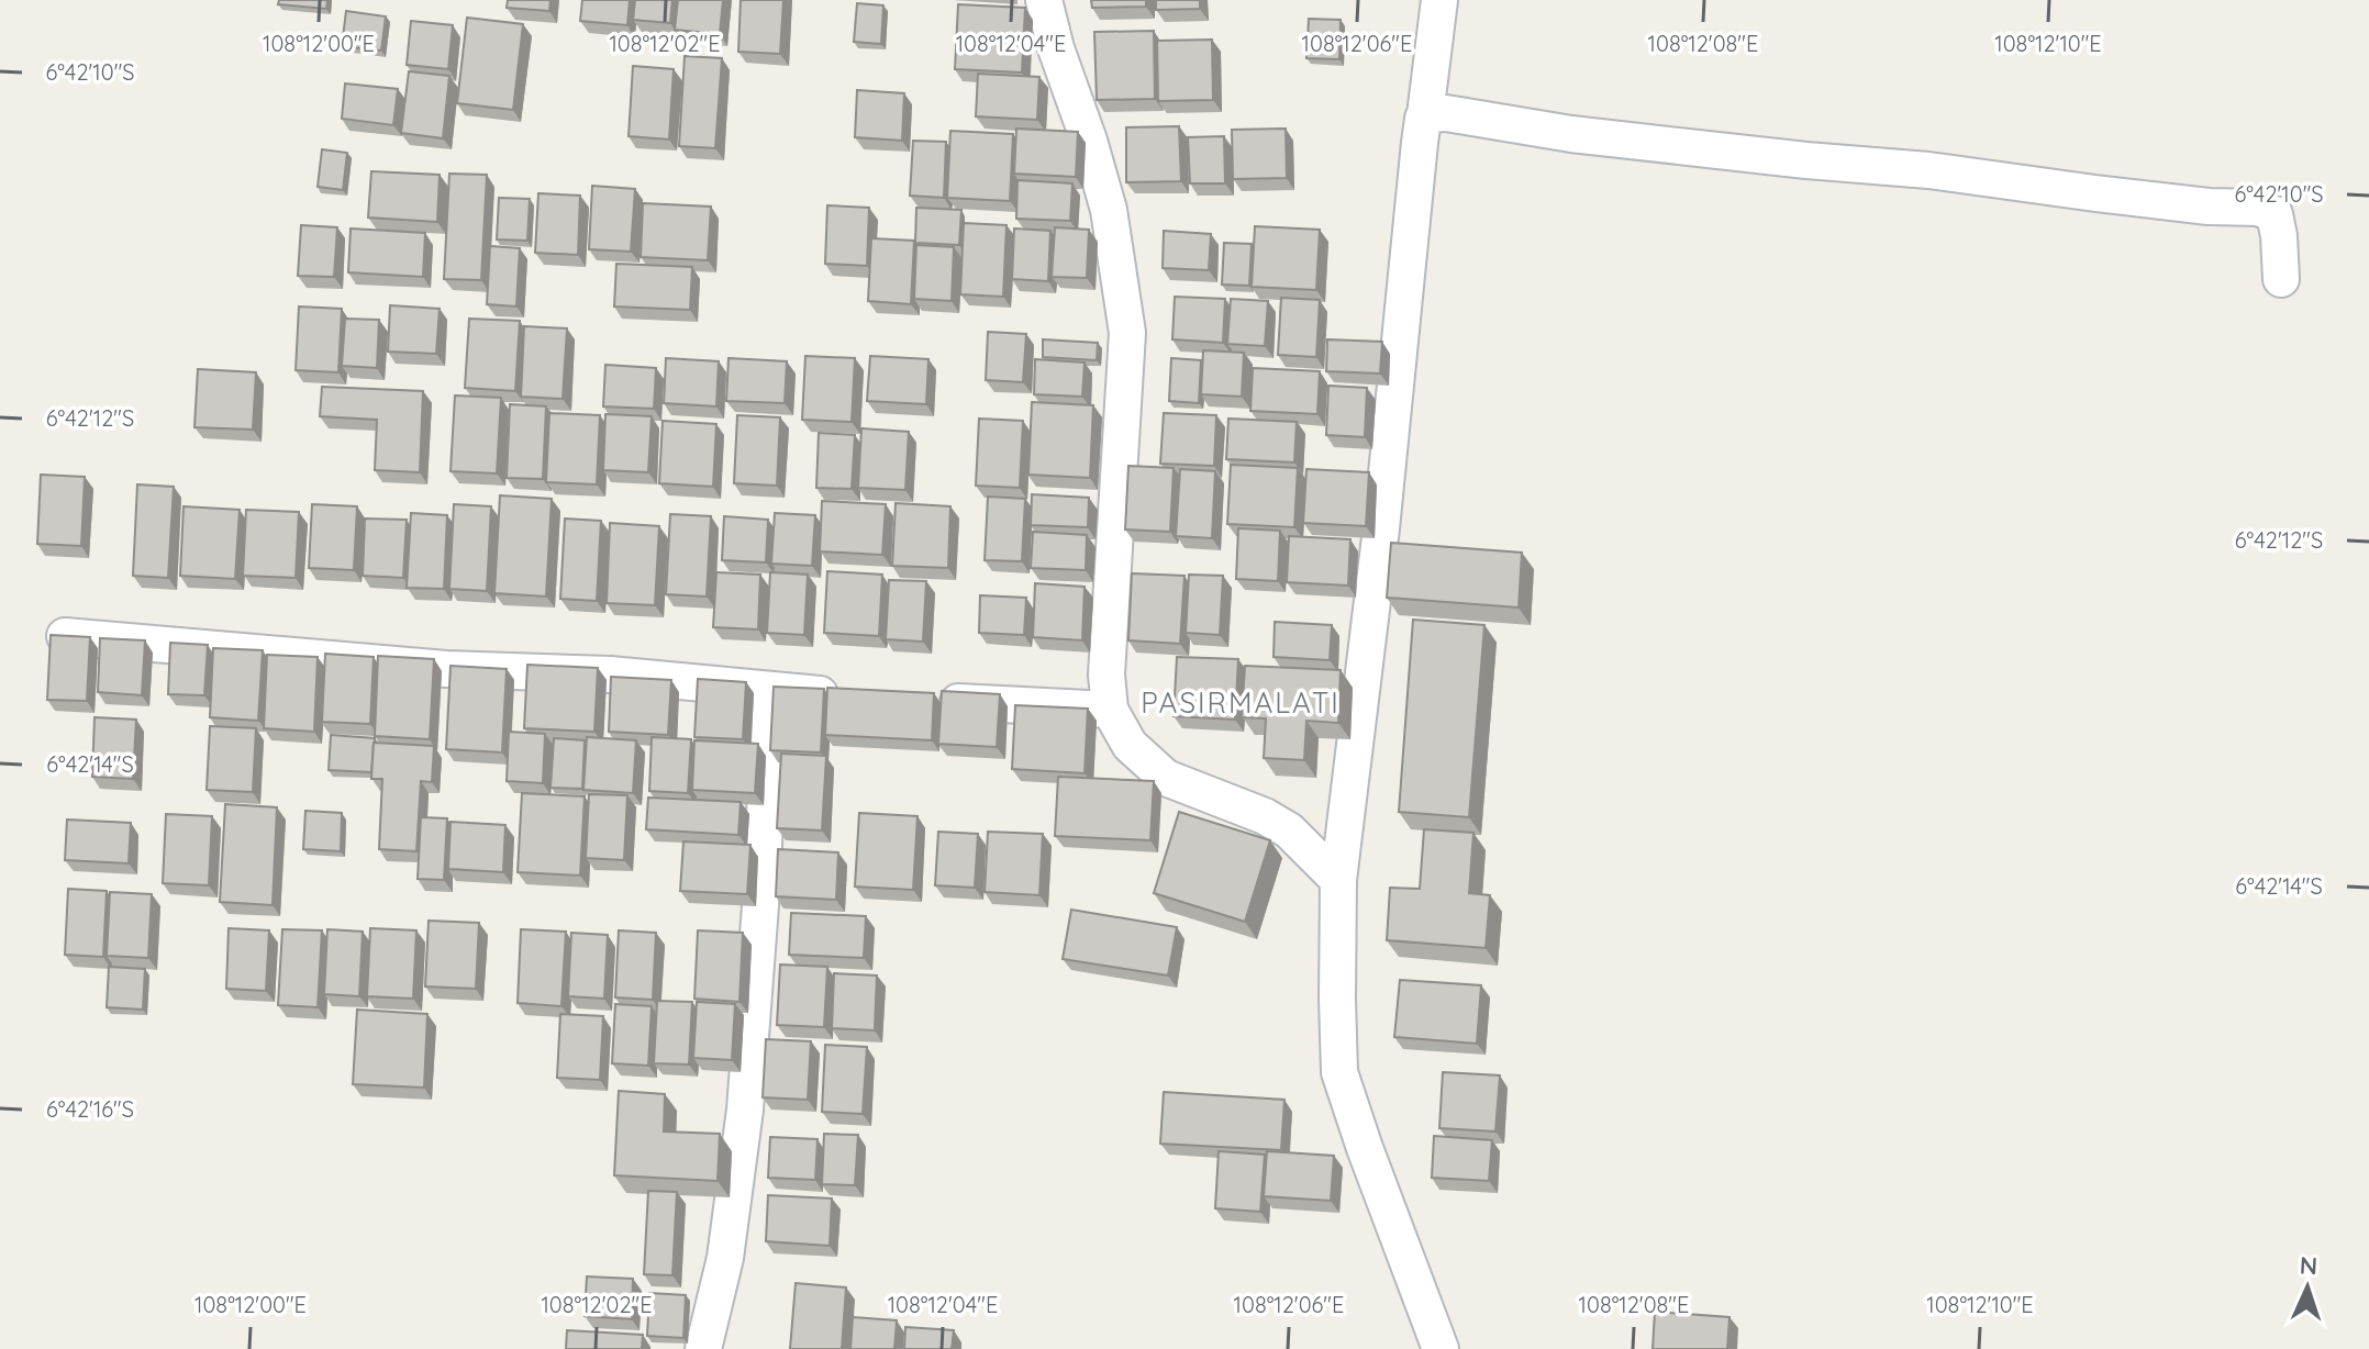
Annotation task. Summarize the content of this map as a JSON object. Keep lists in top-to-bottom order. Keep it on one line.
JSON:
{"districts":["PASIRMALATI"],"north":"top","coordinates":["108°12'00\"E","108°12'02\"E","108°12'04\"E","108°12'06\"E","108°12'08\"E","108°12'10\"E","6°42'10\"S","6°42'12\"S","6°42'14\"S","6°42'16\"S"]}
